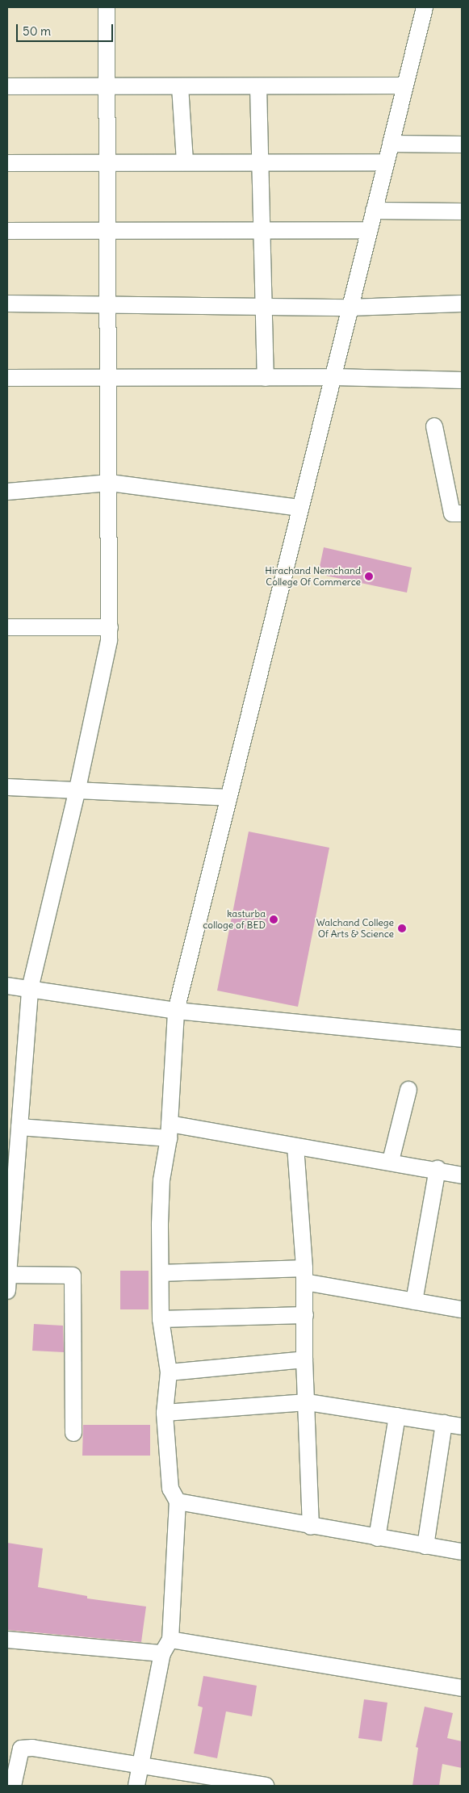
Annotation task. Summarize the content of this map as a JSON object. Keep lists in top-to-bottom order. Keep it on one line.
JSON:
{"places":["Hirachand Nemchand College Of Commerce","kasturba colloge of BED","Walchand College Of Arts & Science"],"scale_bar":"50 m"}
